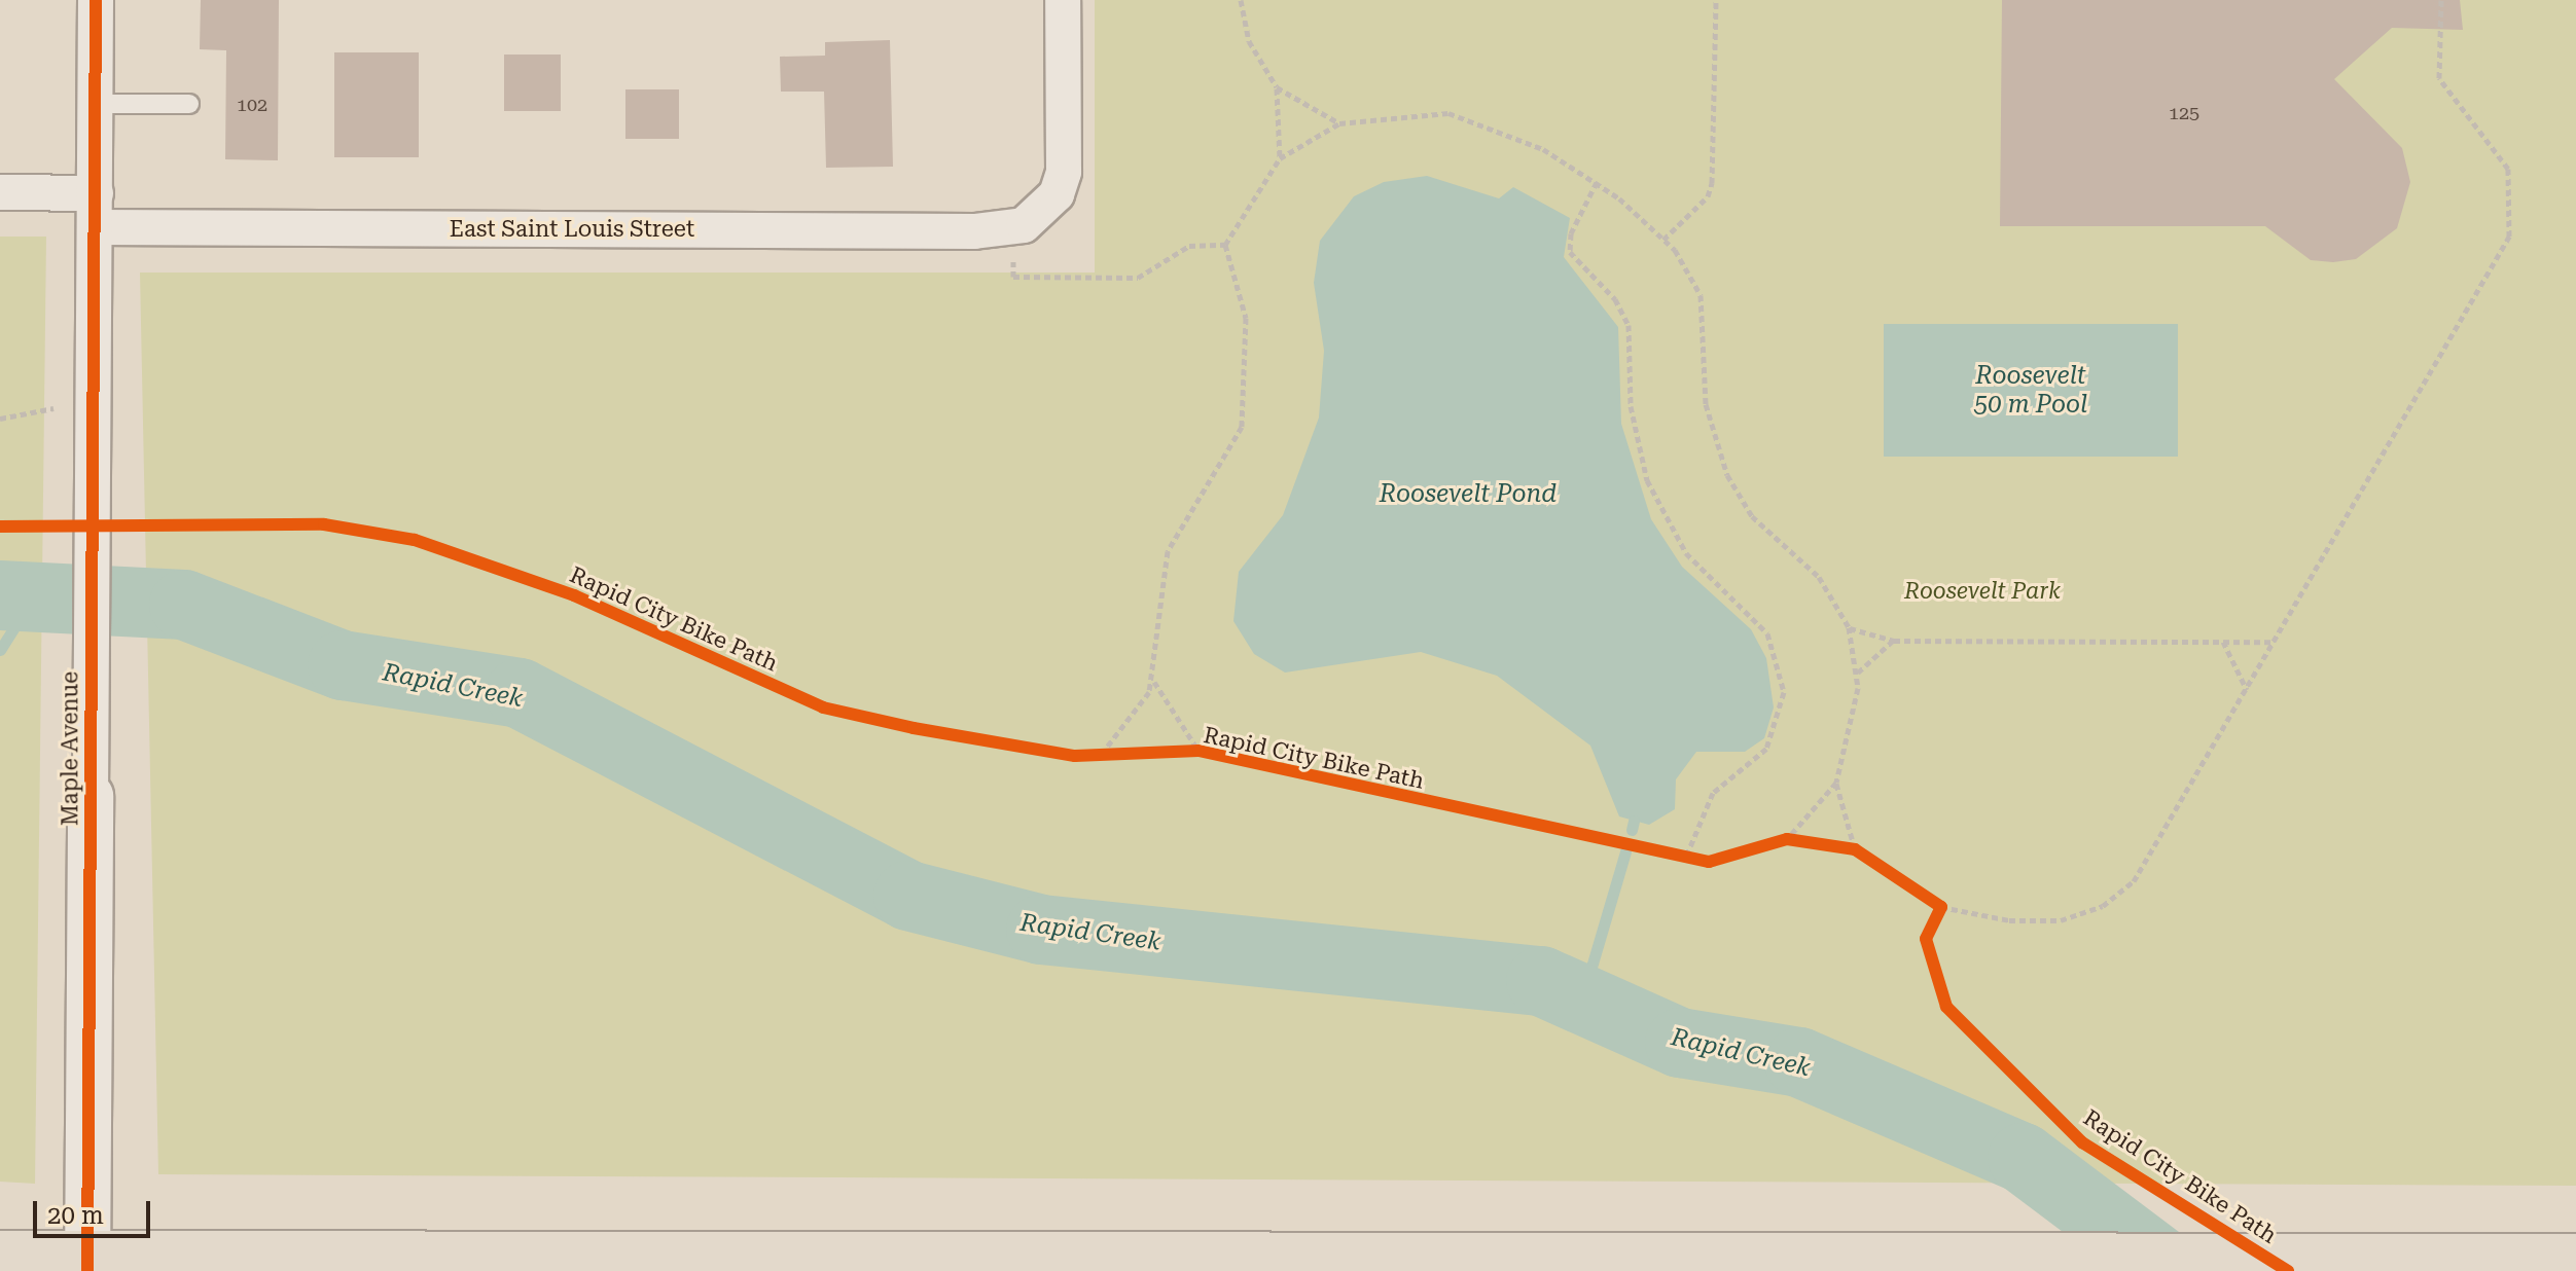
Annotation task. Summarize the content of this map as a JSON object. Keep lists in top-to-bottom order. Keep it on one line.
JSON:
{"streets":{"street":["East Saint Louis Street","Maple Avenue"],"cycle path":["Rapid City Bike Path"]},"crossings":[["East Saint Louis Street","Maple Avenue"]],"water":["Roosevelt 50 m Pool","Roosevelt Pond","Rapid Creek"],"parks":["Roosevelt Park"],"house_numbers":["102","125"],"scale_bar":"20 m"}
